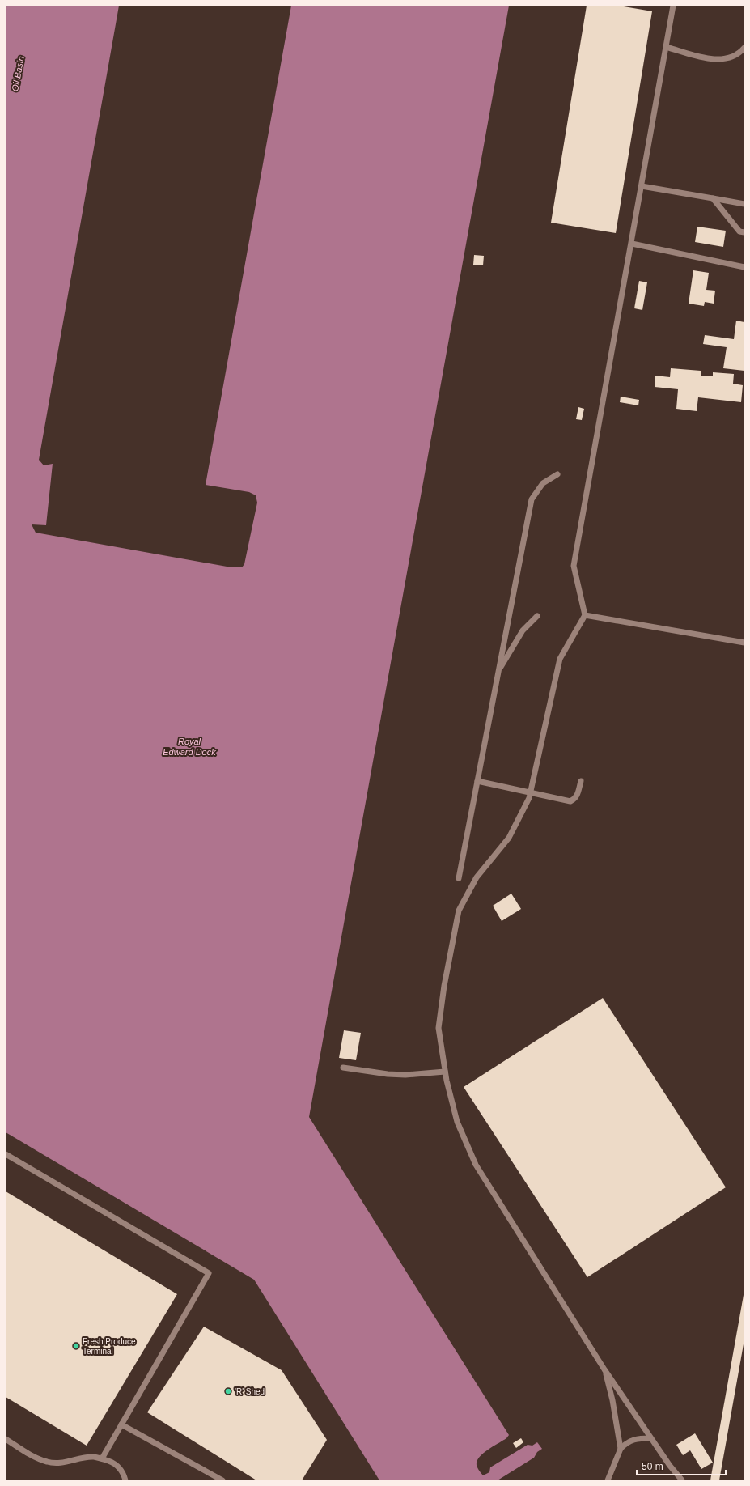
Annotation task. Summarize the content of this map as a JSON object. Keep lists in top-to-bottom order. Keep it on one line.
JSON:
{"water":["Oil Basin","Royal Edward Dock"],"places":["Fresh Produce Terminal","'R' Shed"],"scale_bar":"50 m"}
